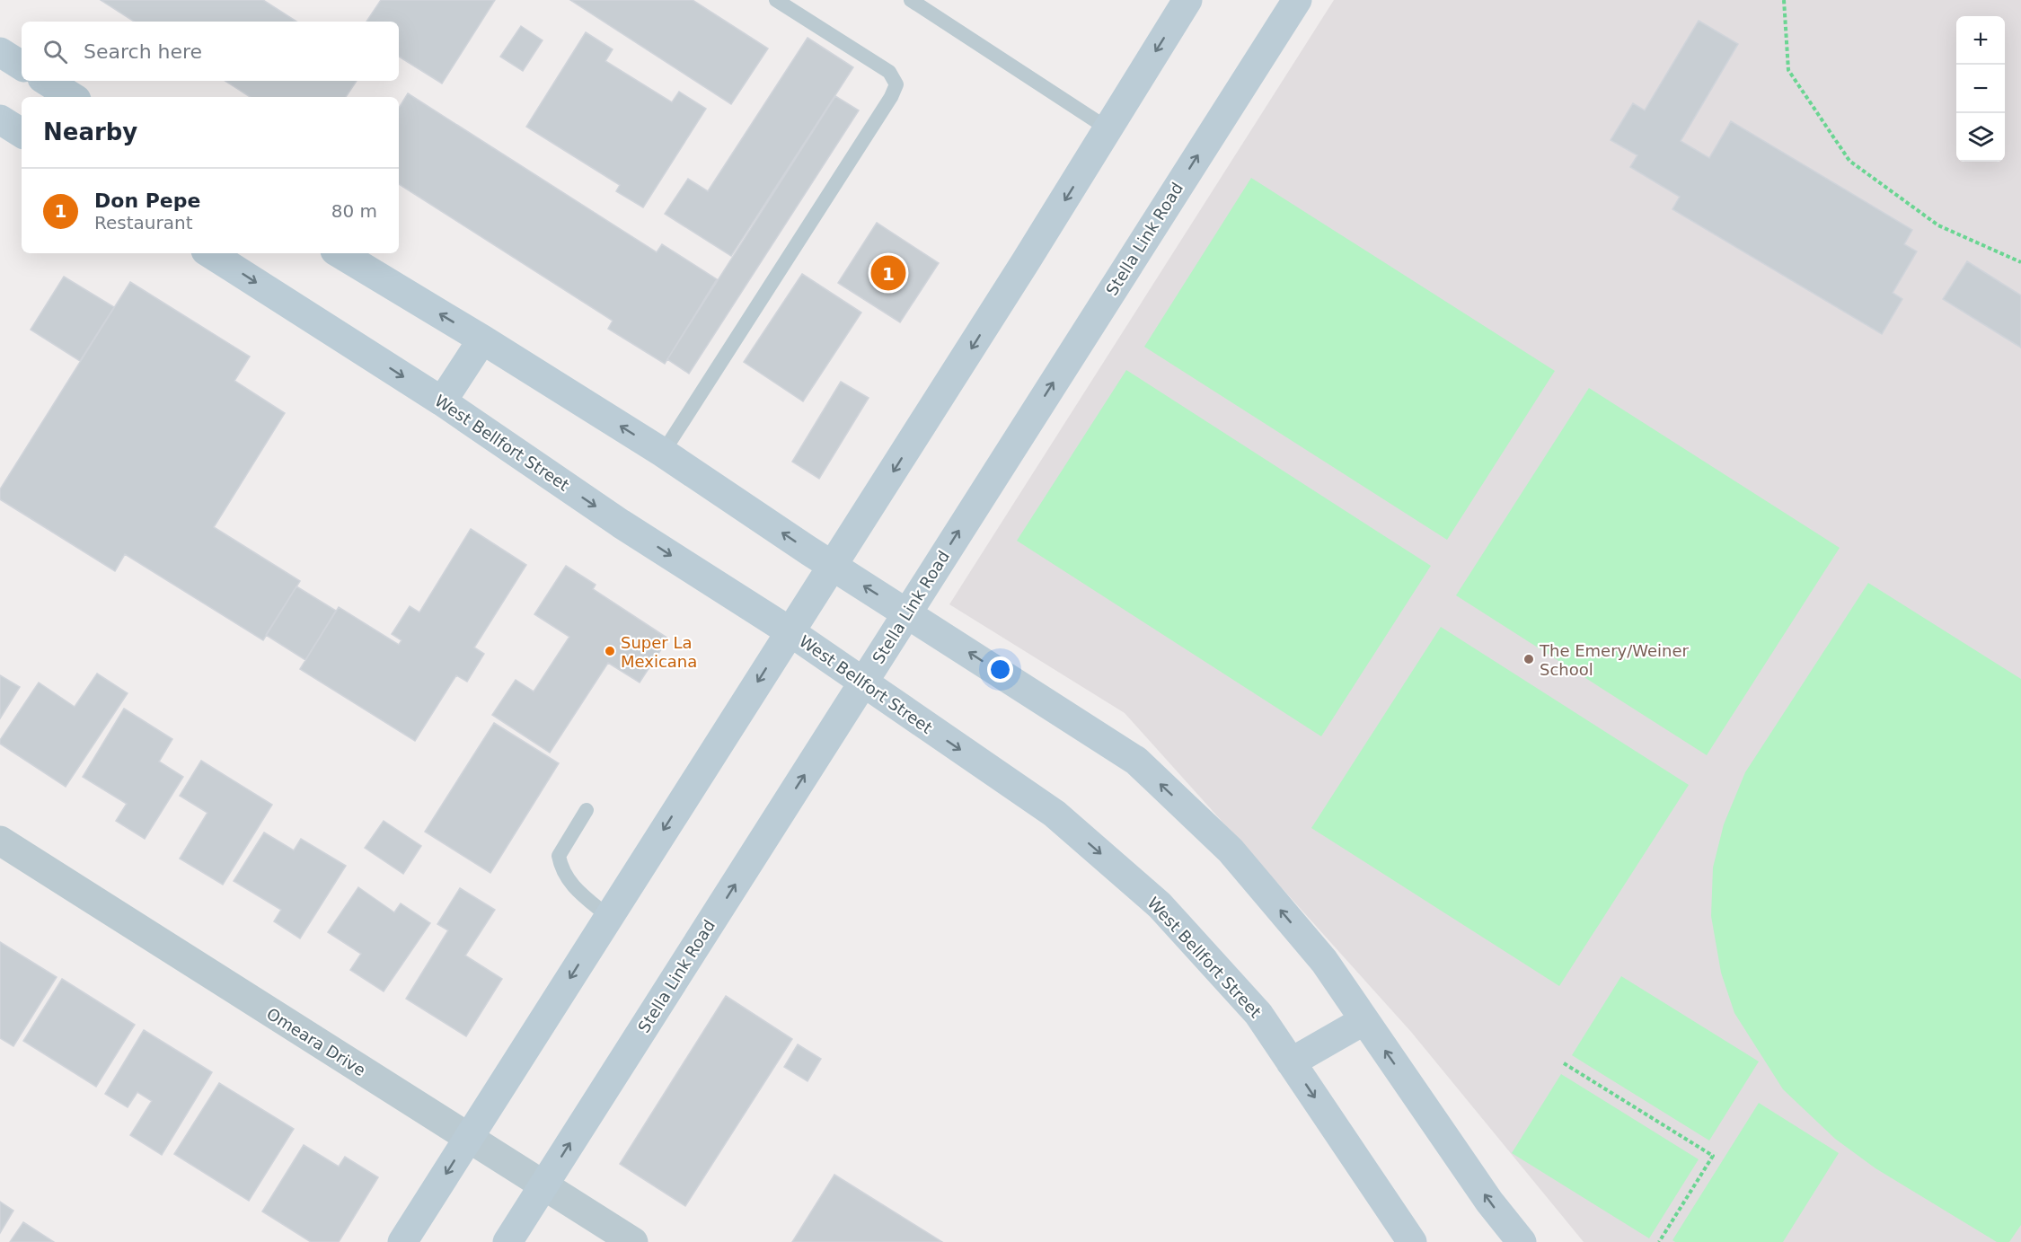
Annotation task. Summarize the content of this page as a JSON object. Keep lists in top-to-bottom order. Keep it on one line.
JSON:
{"streets":{"main road":["Stella Link Road","West Bellfort Street"],"street":["Omeara Drive"]},"crossings":[["Stella Link Road","West Bellfort Street"],["Stella Link Road","Omeara Drive"]],"places":["Super La Mexicana","The Emery/Weiner School"],"page":{"map_buttons":["+","−"],"search":"Search here","heading":"Nearby","list":[{"mark":"1","name":"Don Pepe","note":"Restaurant","value":"80 m"}],"pins":"1"}}
